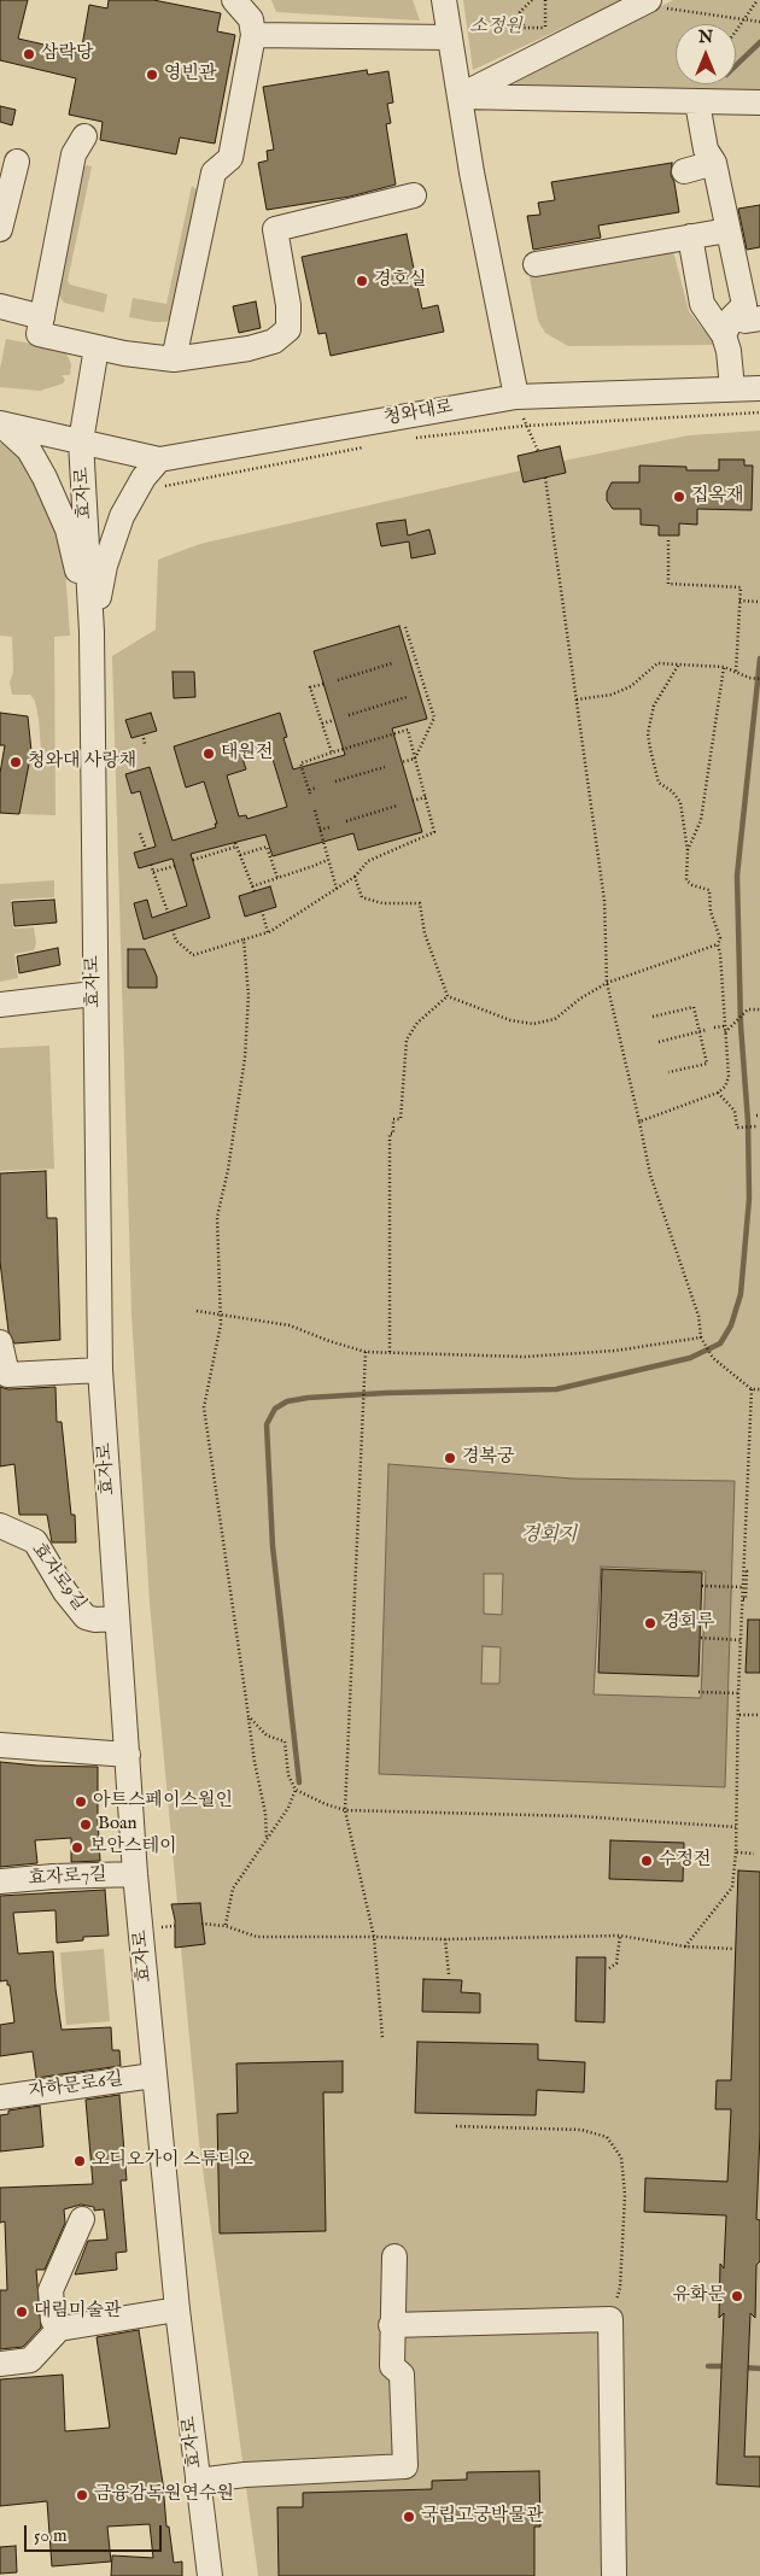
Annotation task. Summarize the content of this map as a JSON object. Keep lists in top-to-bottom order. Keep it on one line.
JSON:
{"streets":{"street":["청와대로","효자로","효자로9길","효자로7길","자하문로6길"]},"crossings":[["청와대로","효자로"],["효자로","효자로9길"],["효자로","효자로7길"],["효자로","자하문로6길"]],"water":["경회지"],"parks":["소정원"],"places":["삼락당","영빈관","경호실","집옥재","태원전","청와대 사랑채","경복궁","경회루","아트스페이스월인","Boan","보안스테이","수정전","오디오가이 스튜디오","유화문","대림미술관","금융감독원연수원","국립고궁박물관"],"scale_bar":"50 m","north":"top"}
